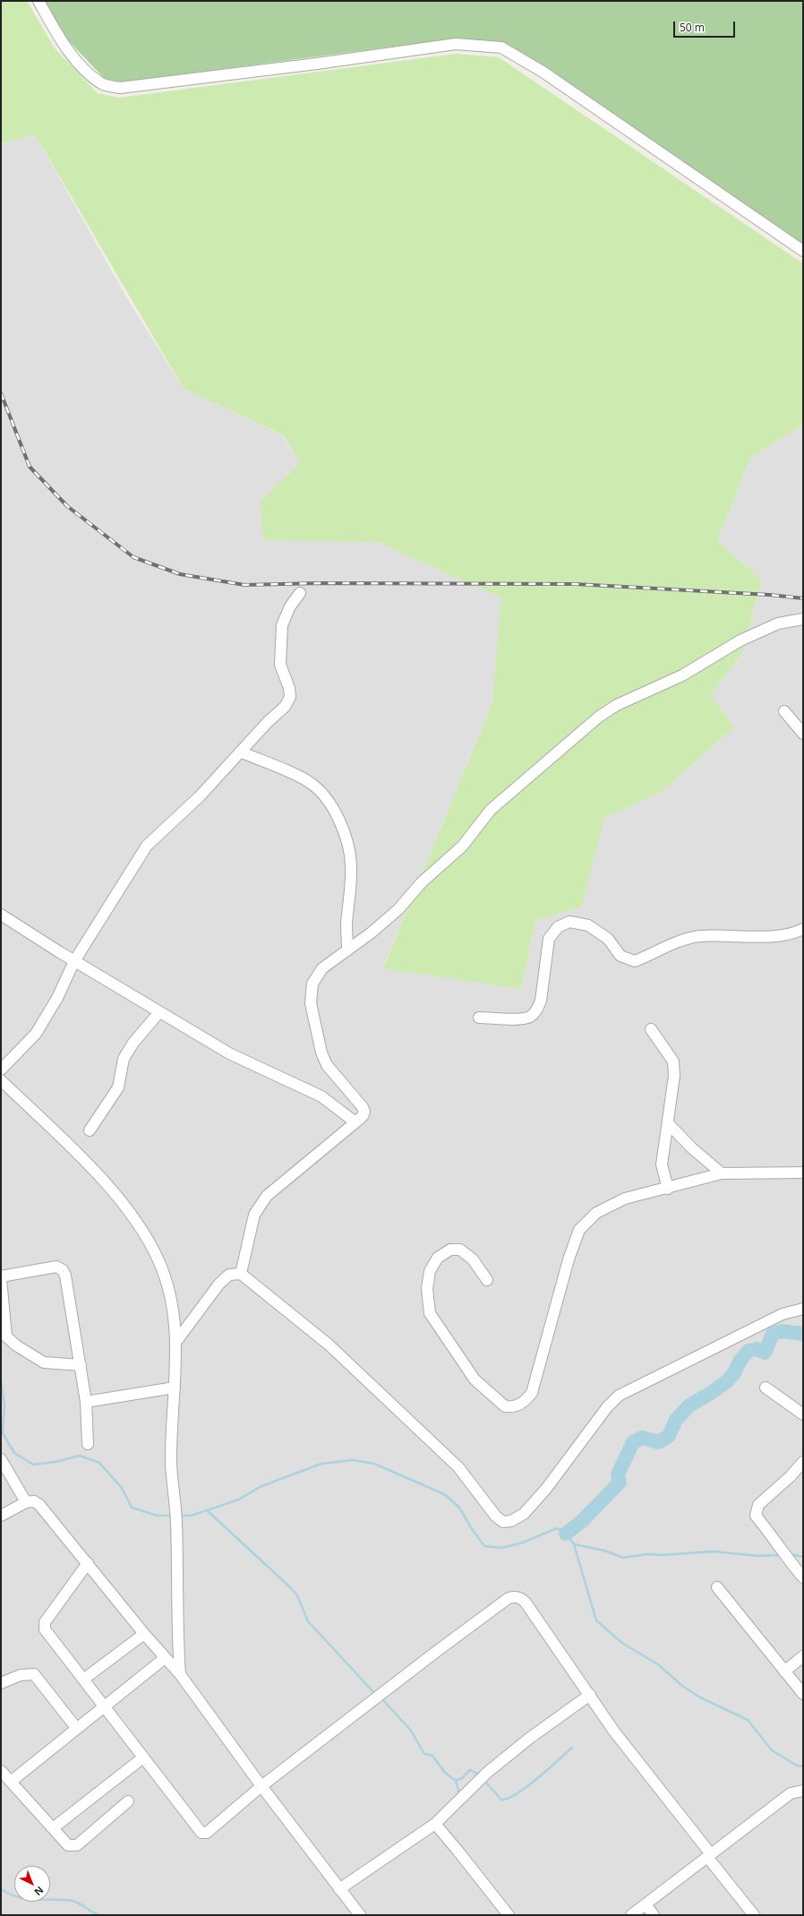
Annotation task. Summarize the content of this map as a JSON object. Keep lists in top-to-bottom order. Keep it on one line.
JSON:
{"scale_bar":"50 m","north":"bottom right"}
